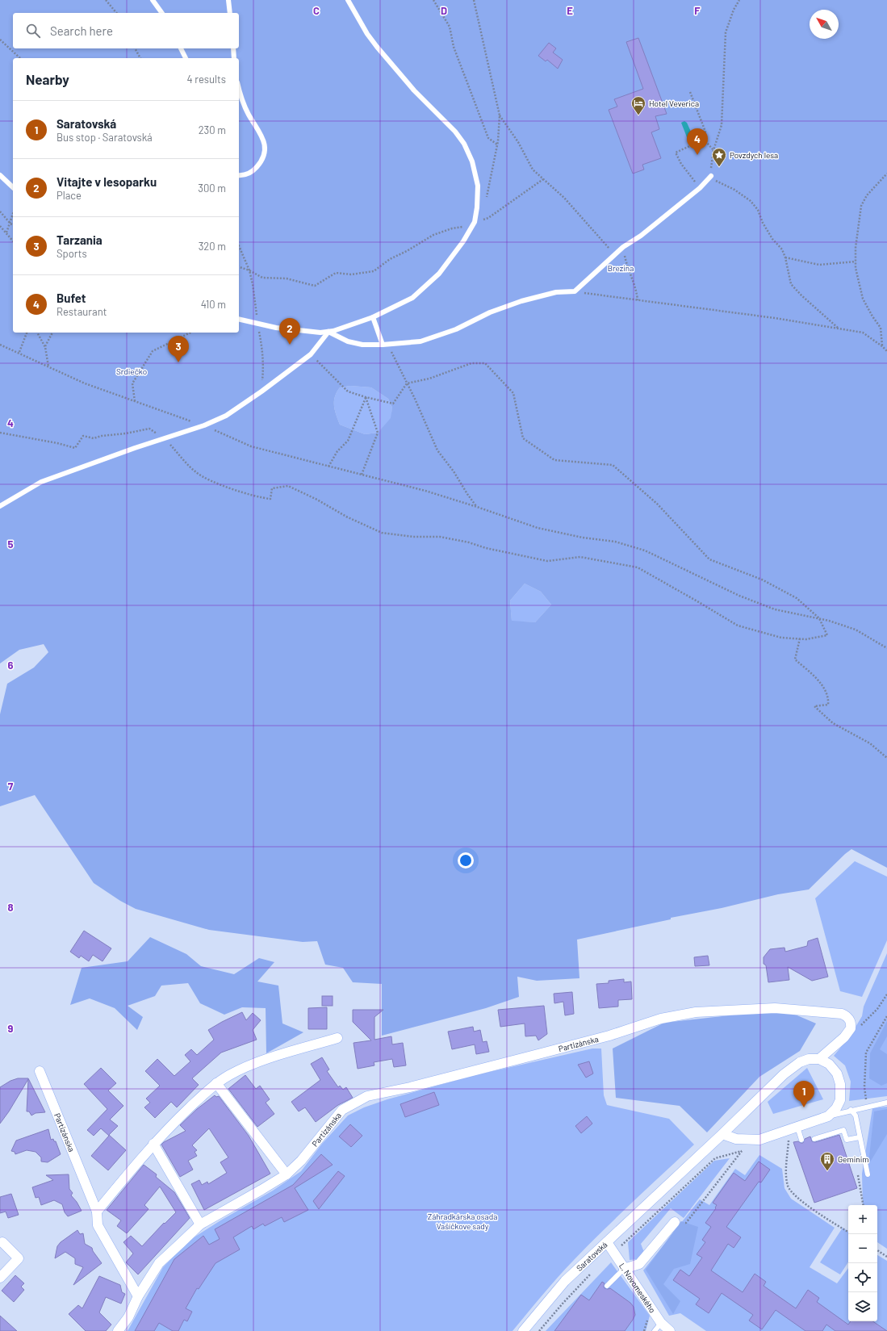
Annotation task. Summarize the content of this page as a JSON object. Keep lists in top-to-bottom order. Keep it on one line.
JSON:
{"streets":{"street":["Partizánska","Saratovská","L. Novomeského"]},"crossings":[["Saratovská","L. Novomeského"]],"parks":["Brezina","Srdiečko","Záhradkárska osada Vašíčkove sady"],"places":{"hotel":["Hotel Veverica"],"place":["Povzdych lesa"],"building":["Geminim"]},"north":"top left","page":{"search":"Search here","heading":["Nearby","4 results"],"list":[{"mark":"1","name":"Saratovská","note":"Bus stop · Saratovská","value":"230 m"},{"mark":"2","name":"Vitajte v lesoparku","note":"Place","value":"300 m"},{"mark":"3","name":"Tarzania","note":"Sports","value":"320 m"},{"mark":"4","name":"Bufet","note":"Restaurant","value":"410 m"}],"pins":["4","2","3","1"],"map_buttons":["+","−"]},"grid":{"columns":["C","D","E","F"],"rows":["4","5","6","7","8","9"]}}
